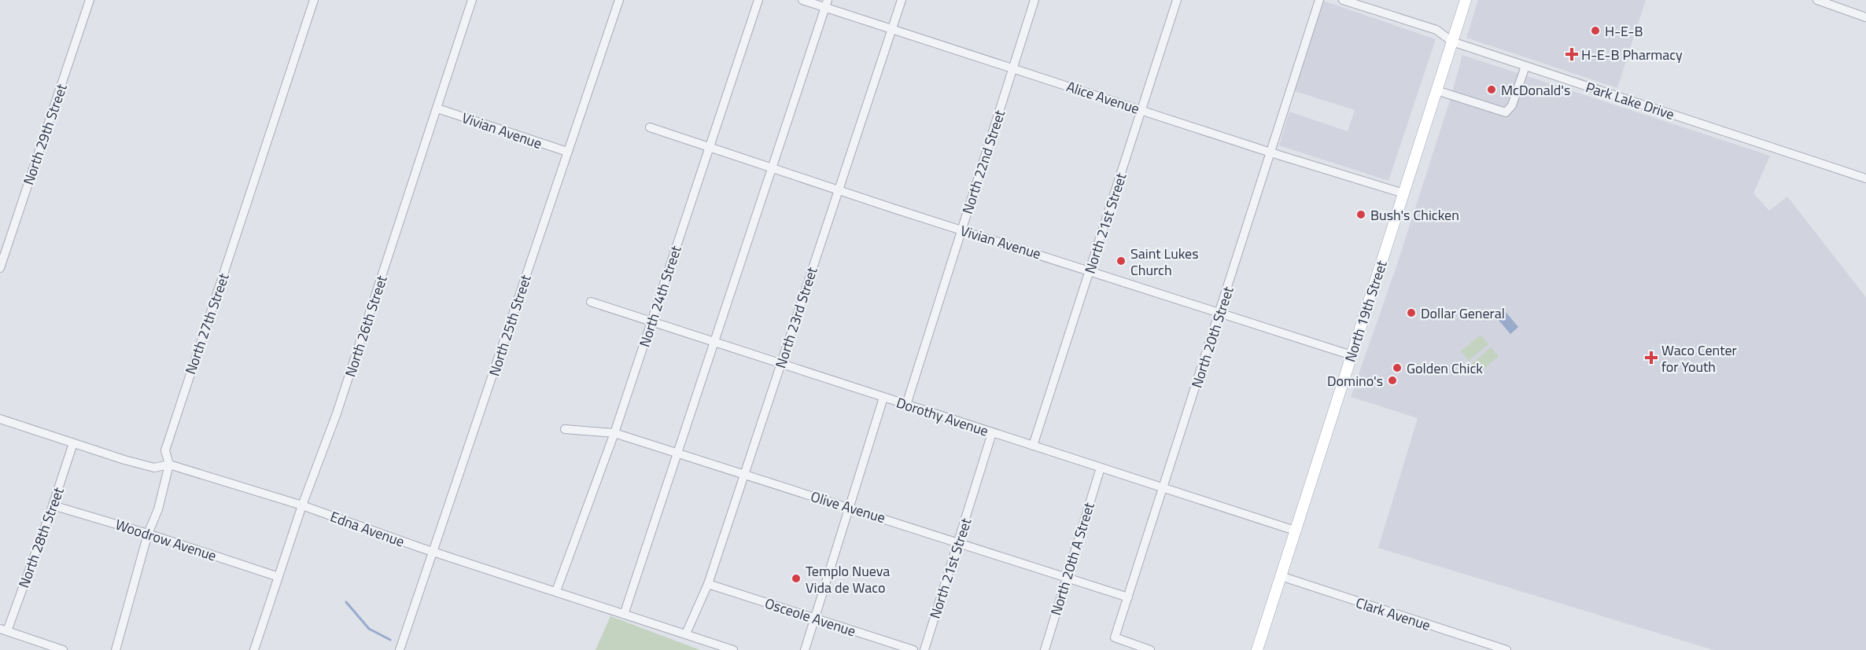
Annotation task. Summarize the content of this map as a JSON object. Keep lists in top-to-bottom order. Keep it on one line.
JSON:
{"streets":{"main road":["North 19th Street"],"street":["Alice Avenue","Park Lake Drive","Vivian Avenue","North 29th Street","North 22nd Street","North 21st Street","North 24th Street","North 23rd Street","North 27th Street","North 25th Street","North 26th Street","North 20th Street","Dorothy Avenue","Olive Avenue","Edna Avenue","North 28th Street","Woodrow Avenue","North 20th A Street","Clark Avenue","Osceole Avenue"]},"crossings":[["Alice Avenue","North 22nd Street"],["Alice Avenue","North 21st Street"],["Alice Avenue","North 19th Street"],["Alice Avenue","North 23rd Street"],["Alice Avenue","North 20th Street"],["Park Lake Drive","North 19th Street"],["Vivian Avenue","North 22nd Street"],["Vivian Avenue","North 21st Street"],["Vivian Avenue","North 24th Street"],["Vivian Avenue","North 19th Street"],["Vivian Avenue","North 23rd Street"],["Vivian Avenue","North 25th Street"],["Vivian Avenue","North 26th Street"],["Vivian Avenue","North 20th Street"],["North 22nd Street","Dorothy Avenue"],["North 21st Street","Dorothy Avenue"],["North 21st Street","Olive Avenue"],["North 24th Street","Dorothy Avenue"],["North 24th Street","Olive Avenue"],["North 24th Street","Edna Avenue"],["North 19th Street","Dorothy Avenue"],["North 19th Street","Clark Avenue"],["North 23rd Street","Dorothy Avenue"],["North 23rd Street","Olive Avenue"],["North 23rd Street","Edna Avenue"],["North 23rd Street","Osceole Avenue"],["North 27th Street","Edna Avenue"],["North 27th Street","Woodrow Avenue"],["North 25th Street","Edna Avenue"],["North 26th Street","Edna Avenue"],["North 26th Street","Woodrow Avenue"],["North 20th Street","Dorothy Avenue"],["North 20th Street","Olive Avenue"],["Dorothy Avenue","North 20th A Street"],["Olive Avenue","North 20th A Street"],["Edna Avenue","North 28th Street"],["North 28th Street","Woodrow Avenue"]],"places":{"other":["H-E-B","McDonald's","Bush's Chicken","Saint Lukes Church","Dollar General","Golden Chick","Domino's","Templo Nueva Vida de Waco"],"health":["H-E-B Pharmacy","Waco Center for Youth"]}}
